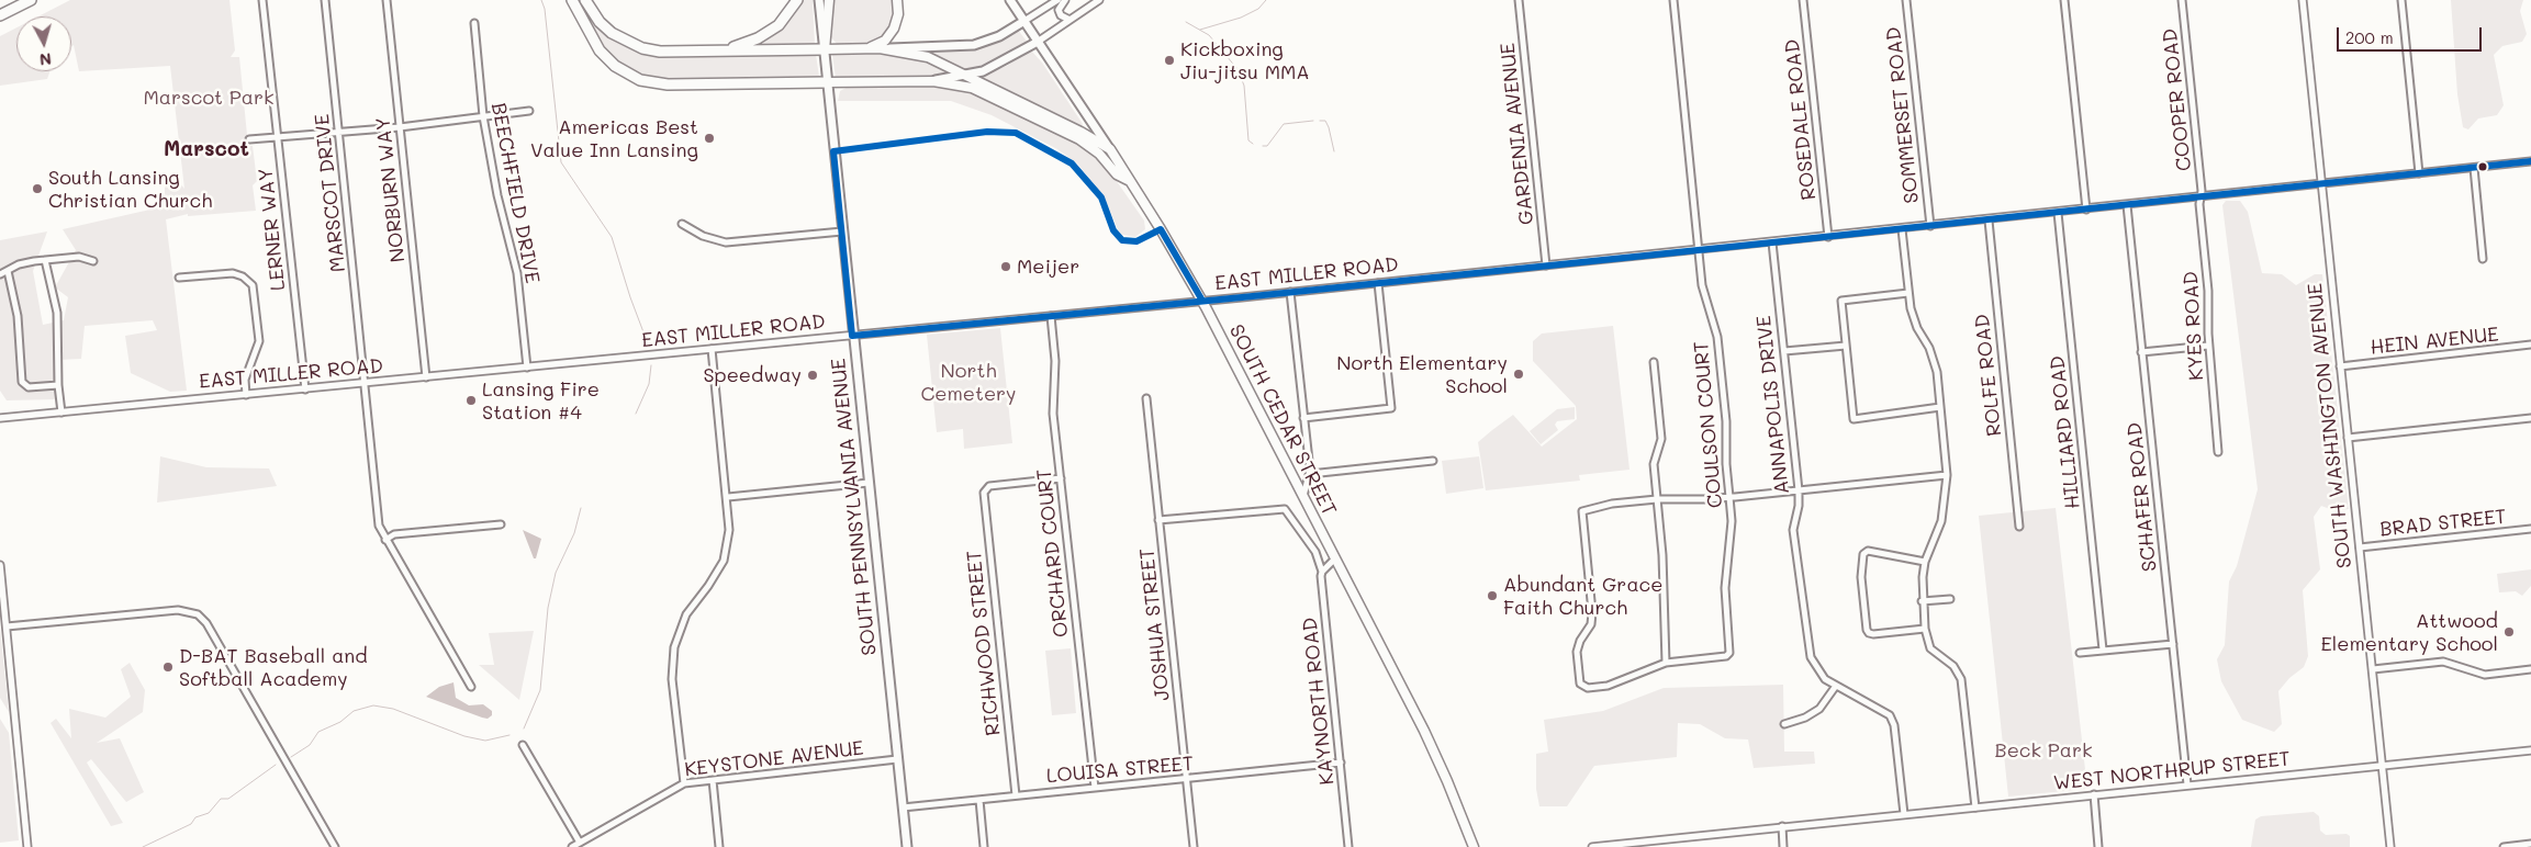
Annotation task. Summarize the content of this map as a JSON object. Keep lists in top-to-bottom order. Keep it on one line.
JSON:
{"streets":{"main road":["SOUTH CEDAR STREET","SOUTH PENNSYLVANIA AVENUE"],"street":["COOPER ROAD","SOMMERSET ROAD","ROSEDALE ROAD","GARDENIA AVENUE","NORBURN WAY","MARSCOT DRIVE","BEECHFIELD DRIVE","LERNER WAY","EAST MILLER ROAD","KYES ROAD","HEIN AVENUE","ROLFE ROAD","ANNAPOLIS DRIVE","COULSON COURT","SOUTH WASHINGTON AVENUE","HILLIARD ROAD","SCHAFER ROAD","BRAD STREET","ORCHARD COURT","JOSHUA STREET","RICHWOOD STREET","KAYNORTH ROAD","KEYSTONE AVENUE","LOUISA STREET","WEST NORTHRUP STREET"]},"crossings":[["COOPER ROAD","EAST MILLER ROAD"],["COOPER ROAD","KYES ROAD"],["SOMMERSET ROAD","EAST MILLER ROAD"],["ROSEDALE ROAD","EAST MILLER ROAD"],["GARDENIA AVENUE","EAST MILLER ROAD"],["NORBURN WAY","EAST MILLER ROAD"],["MARSCOT DRIVE","EAST MILLER ROAD"],["BEECHFIELD DRIVE","EAST MILLER ROAD"],["LERNER WAY","EAST MILLER ROAD"],["EAST MILLER ROAD","KYES ROAD"],["EAST MILLER ROAD","ROLFE ROAD"],["EAST MILLER ROAD","ANNAPOLIS DRIVE"],["EAST MILLER ROAD","SOUTH CEDAR STREET"],["EAST MILLER ROAD","COULSON COURT"],["EAST MILLER ROAD","SOUTH WASHINGTON AVENUE"],["EAST MILLER ROAD","HILLIARD ROAD"],["EAST MILLER ROAD","SCHAFER ROAD"],["EAST MILLER ROAD","SOUTH PENNSYLVANIA AVENUE"],["EAST MILLER ROAD","ORCHARD COURT"],["HEIN AVENUE","SOUTH WASHINGTON AVENUE"],["ANNAPOLIS DRIVE","WEST NORTHRUP STREET"],["SOUTH WASHINGTON AVENUE","BRAD STREET"],["SOUTH WASHINGTON AVENUE","WEST NORTHRUP STREET"],["SCHAFER ROAD","WEST NORTHRUP STREET"],["SOUTH PENNSYLVANIA AVENUE","KEYSTONE AVENUE"],["SOUTH PENNSYLVANIA AVENUE","LOUISA STREET"],["ORCHARD COURT","RICHWOOD STREET"],["ORCHARD COURT","LOUISA STREET"],["JOSHUA STREET","KAYNORTH ROAD"],["JOSHUA STREET","LOUISA STREET"],["RICHWOOD STREET","LOUISA STREET"],["KAYNORTH ROAD","LOUISA STREET"]],"districts":["Marscot"],"parks":["Marscot Park","North Cemetery","Beck Park"],"places":["Kickboxing Jiu-jitsu MMA","Americas Best Value Inn Lansing","South Lansing Christian Church","Meijer","North Elementary School","Speedway","Lansing Fire Station #4","Abundant Grace Faith Church","Attwood Elementary School","D-BAT Baseball and Softball Academy"],"scale_bar":"200 m","north":"bottom"}
